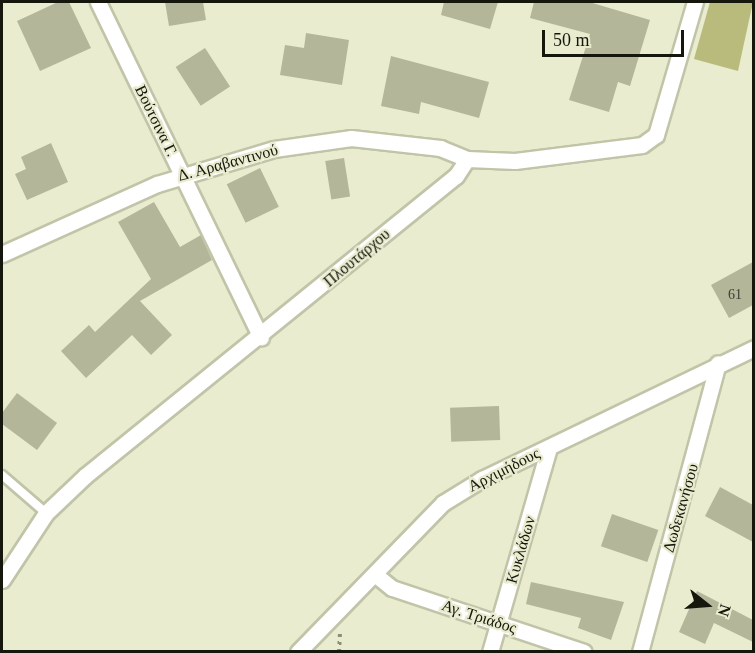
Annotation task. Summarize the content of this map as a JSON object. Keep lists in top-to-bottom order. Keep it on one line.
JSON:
{"streets":{"street":["Βούτσινα Γ.","Δ. Αραβαντινού","Πλουτάρχου","Αρχιμήδους","Δωδεκανήσου","Κυκλάδων","Αγ. Τριάδος"]},"crossings":[["Βούτσινα Γ.","Δ. Αραβαντινού"],["Βούτσινα Γ.","Πλουτάρχου"],["Δ. Αραβαντινού","Πλουτάρχου"],["Αρχιμήδους","Δωδεκανήσου"],["Αρχιμήδους","Κυκλάδων"],["Αρχιμήδους","Αγ. Τριάδος"],["Κυκλάδων","Αγ. Τριάδος"]],"house_numbers":["61"],"scale_bar":"50 m","north":"right"}
